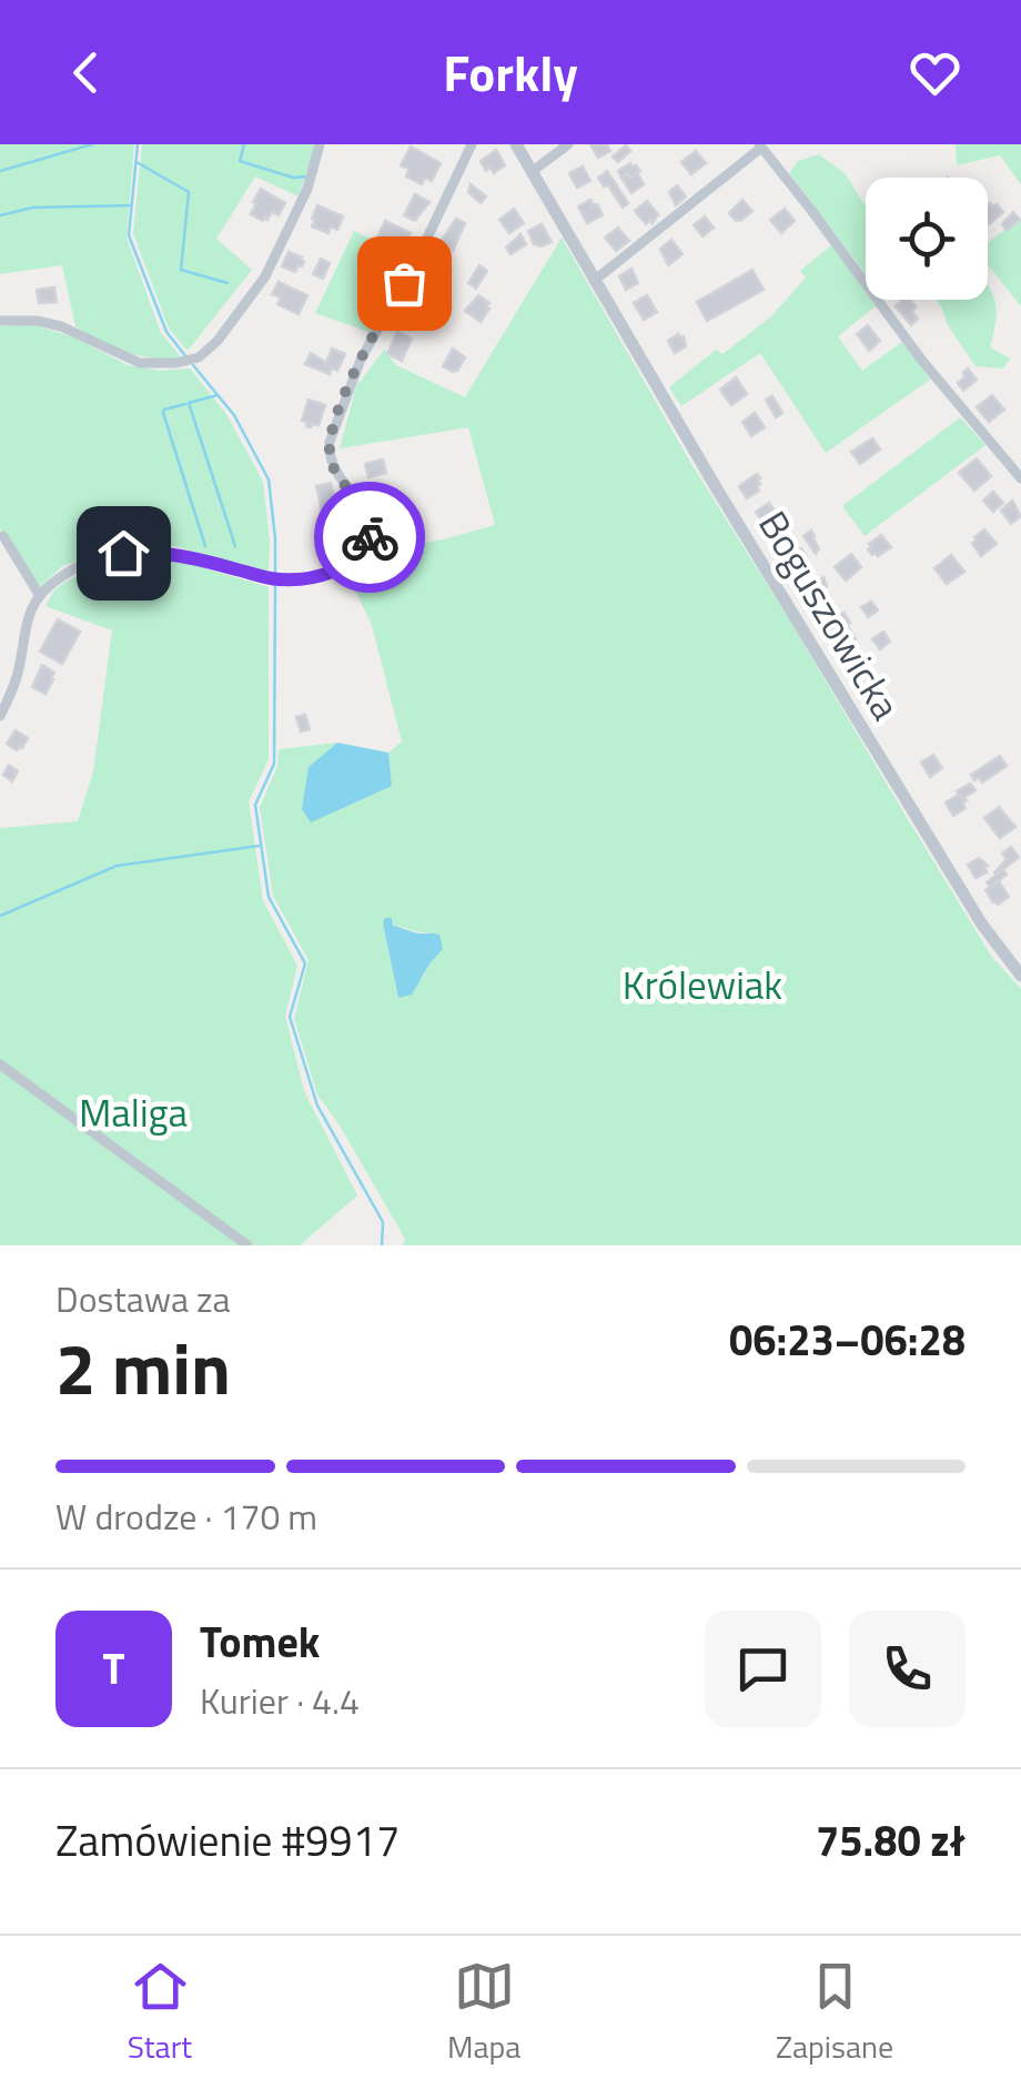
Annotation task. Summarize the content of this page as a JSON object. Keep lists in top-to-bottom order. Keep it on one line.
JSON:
{"streets":{"street":["Boguszowicka"]},"parks":["Królewiak","Maliga"],"page":{"header":"Forkly","heading":["2 min","Dostawa za","06:23–06:28"],"panel":["Tomek","Kurier · 4.4","Zamówienie #9917","75.80 zł"],"bar":"W drodze · 170 m","round":"T","tabs":["Start","Mapa","Zapisane"]}}
